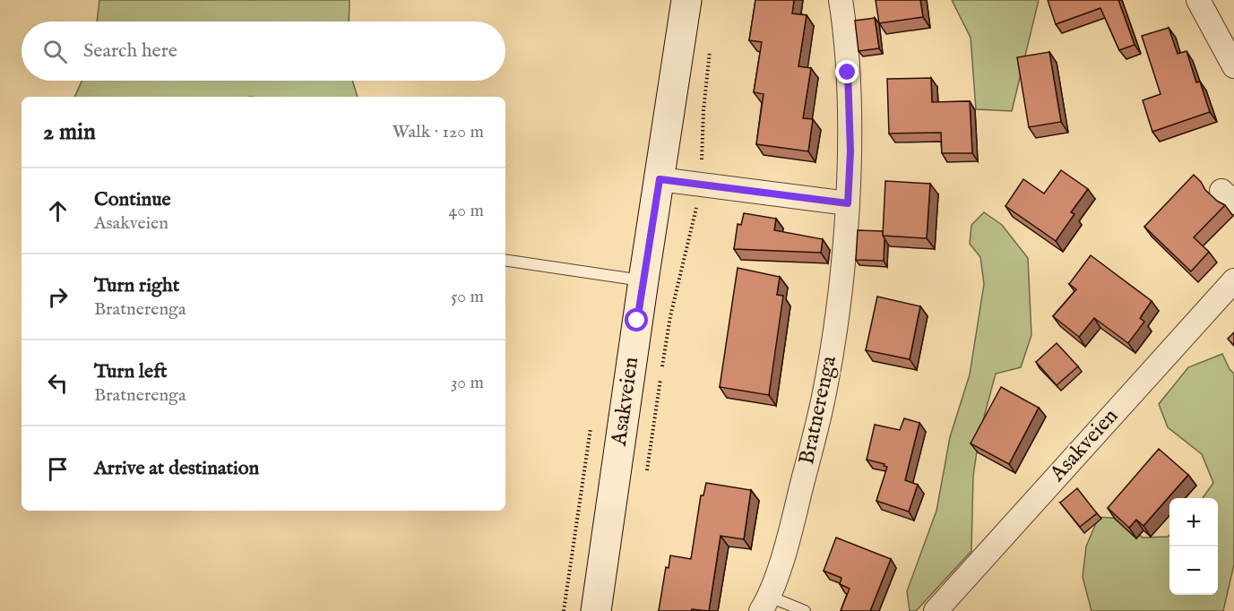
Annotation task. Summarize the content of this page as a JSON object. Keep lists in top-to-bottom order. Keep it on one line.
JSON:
{"streets":{"main road":["Asakveien"],"street":["Bratnerenga"]},"page":{"search":"Search here","heading":["2 min","Walk · 120 m"],"list":[["Continue","Asakveien","40 m"],["Turn right","Bratnerenga","50 m"],["Turn left","Bratnerenga","30 m"],"Arrive at destination"],"map_buttons":["+","−"]}}
